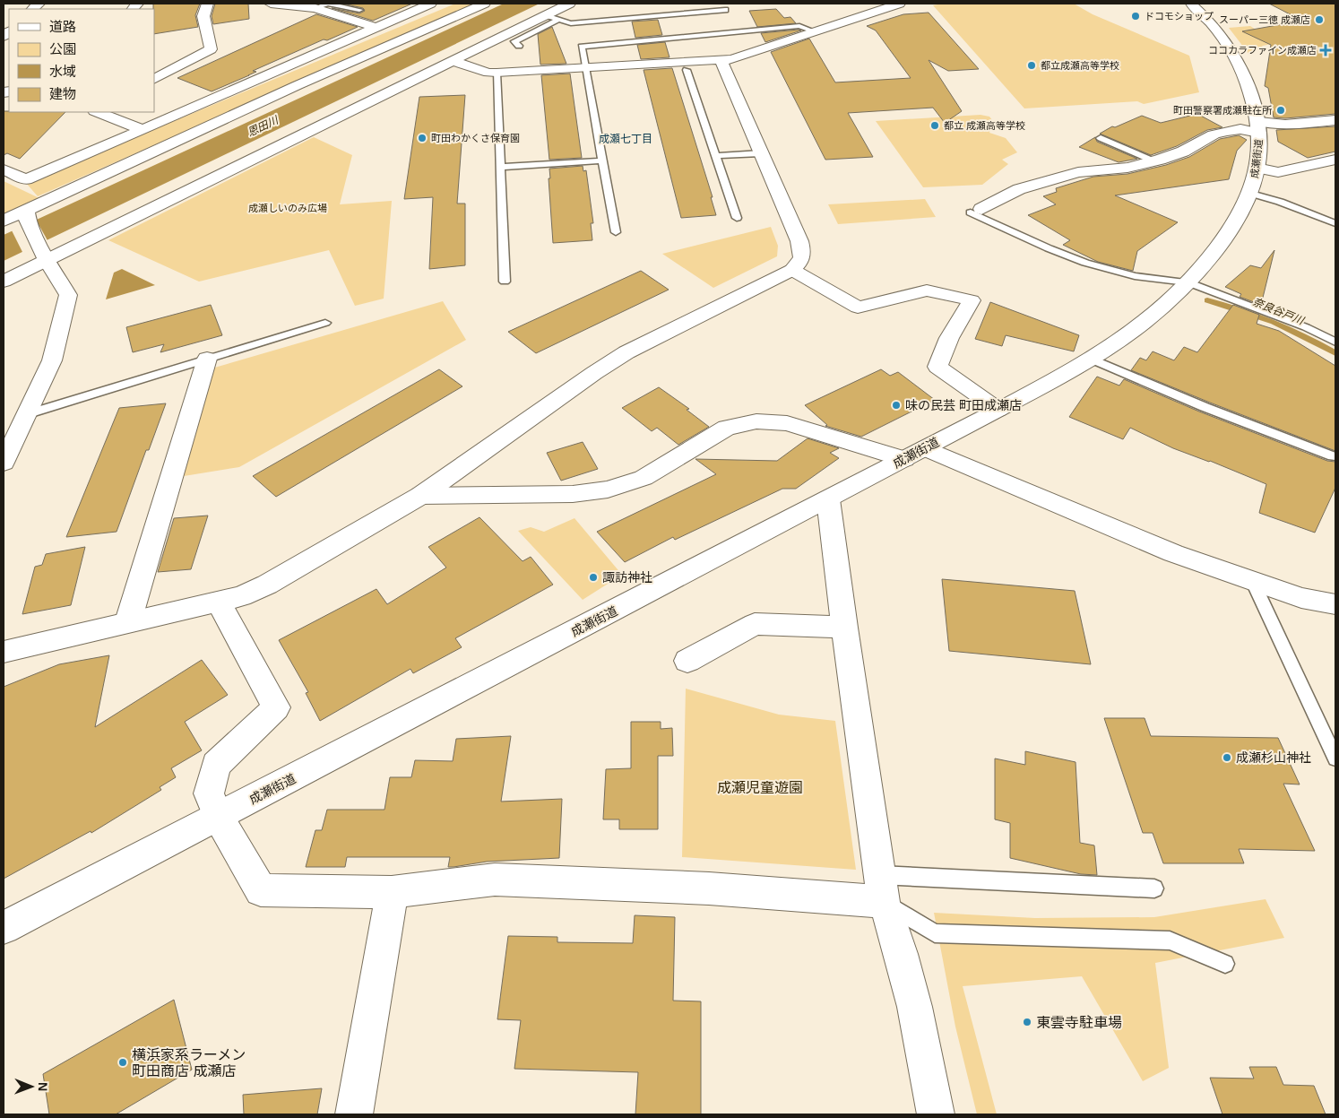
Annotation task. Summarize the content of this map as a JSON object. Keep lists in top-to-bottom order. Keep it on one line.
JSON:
{"streets":{"street":["成瀬街道"]},"districts":["成瀬七丁目"],"water":["恩田川","奈良谷戸川"],"parks":["成瀬しいのみ広場","成瀬児童遊園"],"places":{"other":["ドコモショップ","スーパー三徳 成瀬店","都立成瀬高等学校","町田警察署成瀬駐在所","都立 成瀬高等学校","町田わかくさ保育園","味の民芸 町田成瀬店","諏訪神社","成瀬杉山神社","東雲寺駐車場","横浜家系ラーメン 町田商店 成瀬店"],"health":["ココカラファイン成瀬店"]},"legend":["道路","公園","水域","建物"],"north":"right"}
